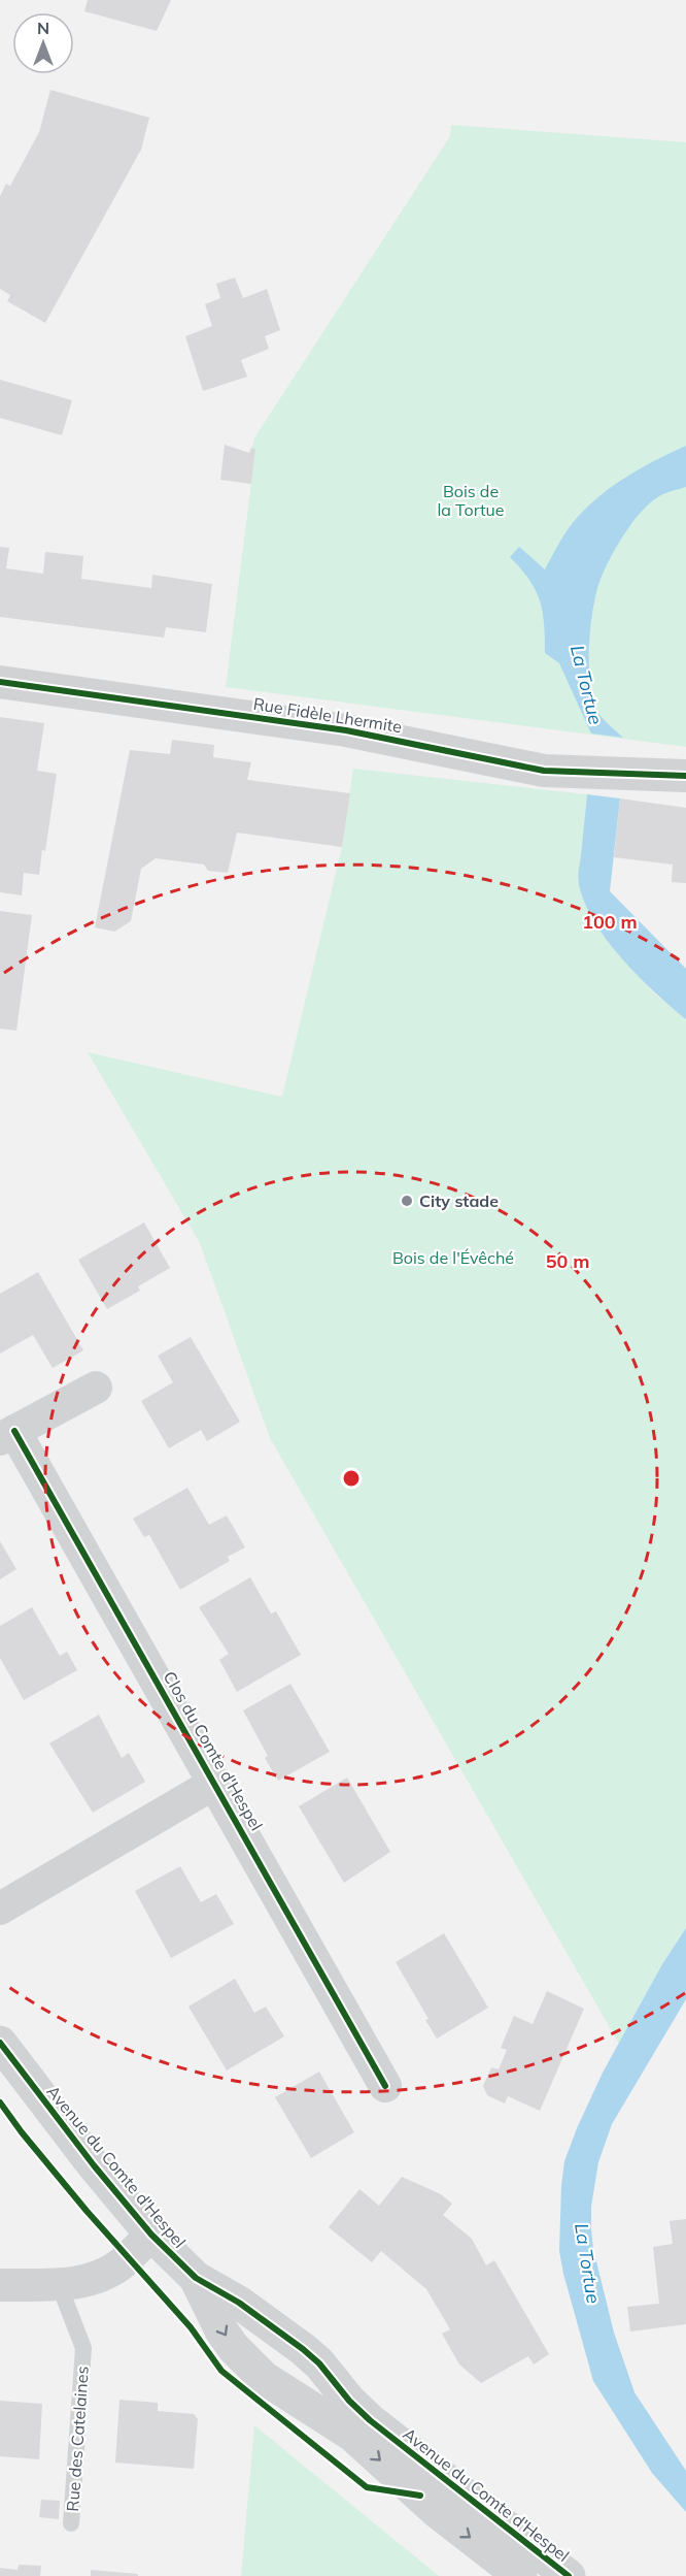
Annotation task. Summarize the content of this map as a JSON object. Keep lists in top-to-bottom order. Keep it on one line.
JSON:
{"streets":{"street":["Rue Fidèle Lhermite","Clos du Comte d'Hespel","Avenue du Comte d'Hespel"],"lane":["Rue des Catelaines"]},"water":["La Tortue"],"parks":["Bois de la Tortue","Bois de l'Évêché"],"places":["City stade"],"north":"top","rings":["100 m","50 m"]}
